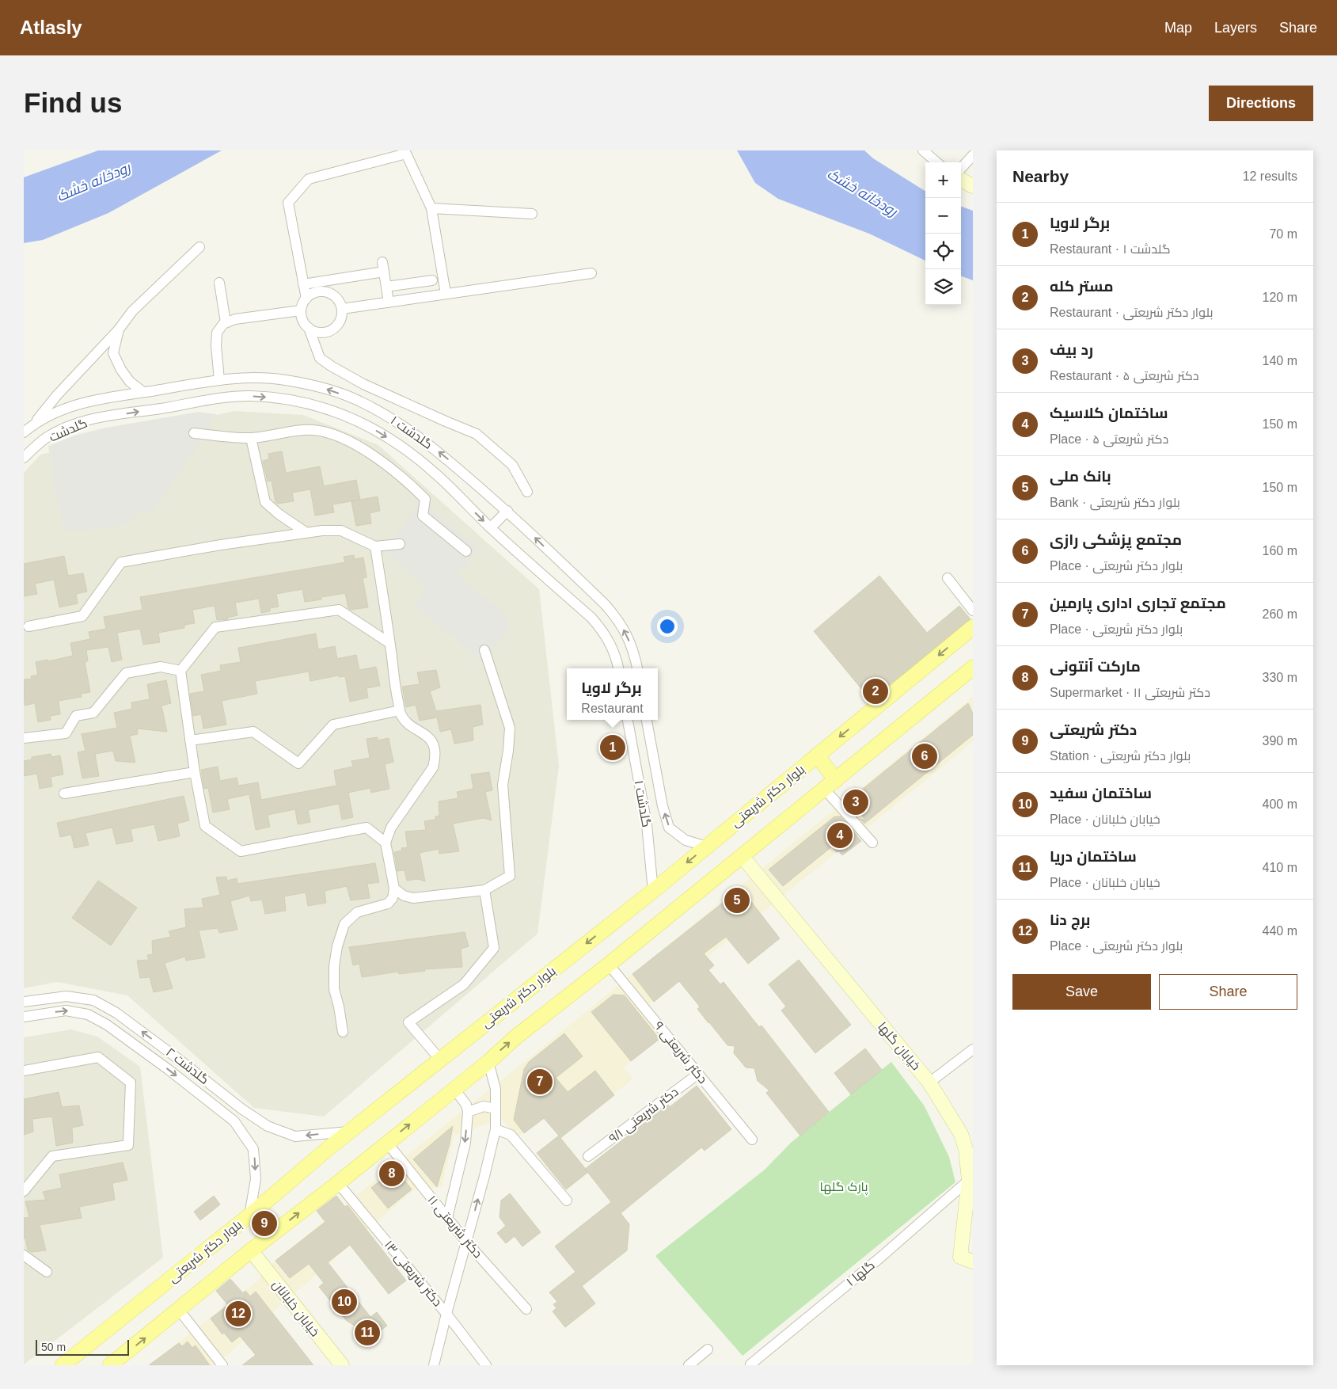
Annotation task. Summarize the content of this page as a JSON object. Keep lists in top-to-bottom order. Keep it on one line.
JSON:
{"streets":{"main road":["بلوار دکتر شریعتی"],"street":["گلدشت","گلدشت ۱","خیابان گلها","دکتر شریعتی ۹","گلدشت ۲","دکتر شریعتی ۹/۱","۱۱ دکتر شریعتی","۱۳ دکتر شریعتی","۱ گلها","خیابان خلبانان"]},"crossings":[["گلدشت","گلدشت ۱"],["گلدشت ۱","بلوار دکتر شریعتی"],["بلوار دکتر شریعتی","گلدشت ۲"],["خیابان گلها","۱ گلها"],["دکتر شریعتی ۹","دکتر شریعتی ۹/۱"]],"water":["رودخانه خشک"],"parks":["پارک گلها"],"scale_bar":"50 m","page":{"header":"Atlasly","nav":["Map","Layers","Share"],"buttons":["Directions",["Save","Share"]],"title":"Find us","heading":["Nearby","12 results"],"map_buttons":["+","−"],"list":[{"mark":"1","name":"برگر لاویا","note":"Restaurant · گلدشت ۱","value":"70 m"},{"mark":"2","name":"مستر کله","note":"Restaurant · بلوار دکتر شریعتی","value":"120 m"},{"mark":"3","name":"رد بیف","note":"Restaurant · ۵ دکتر شریعتی","value":"140 m"},{"mark":"4","name":"ساختمان کلاسیک","note":"Place · ۵ دکتر شریعتی","value":"150 m"},{"mark":"5","name":"بانک ملی","note":"Bank · بلوار دکتر شریعتی","value":"150 m"},{"mark":"6","name":"مجتمع پزشکی رازی","note":"Place · بلوار دکتر شریعتی","value":"160 m"},{"mark":"7","name":"مجتمع تجاری اداری پارمین","note":"Place · بلوار دکتر شریعتی","value":"260 m"},{"mark":"8","name":"مارکت آنتونی","note":"Supermarket · ۱۱ دکتر شریعتی","value":"330 m"},{"mark":"9","name":"دکتر شریعتی","note":"Station · بلوار دکتر شریعتی","value":"390 m"},{"mark":"10","name":"ساختمان سفید","note":"Place · خیابان خلبانان","value":"400 m"},{"mark":"11","name":"ساختمان دریا","note":"Place · خیابان خلبانان","value":"410 m"},{"mark":"12","name":"برج دنا","note":"Place · بلوار دکتر شریعتی","value":"440 m"}],"popup":["برگر لاویا","Restaurant"],"pins":["2","1","6","3","4","5","7","8","9","10","12","11"],"scale":"50 m"}}
